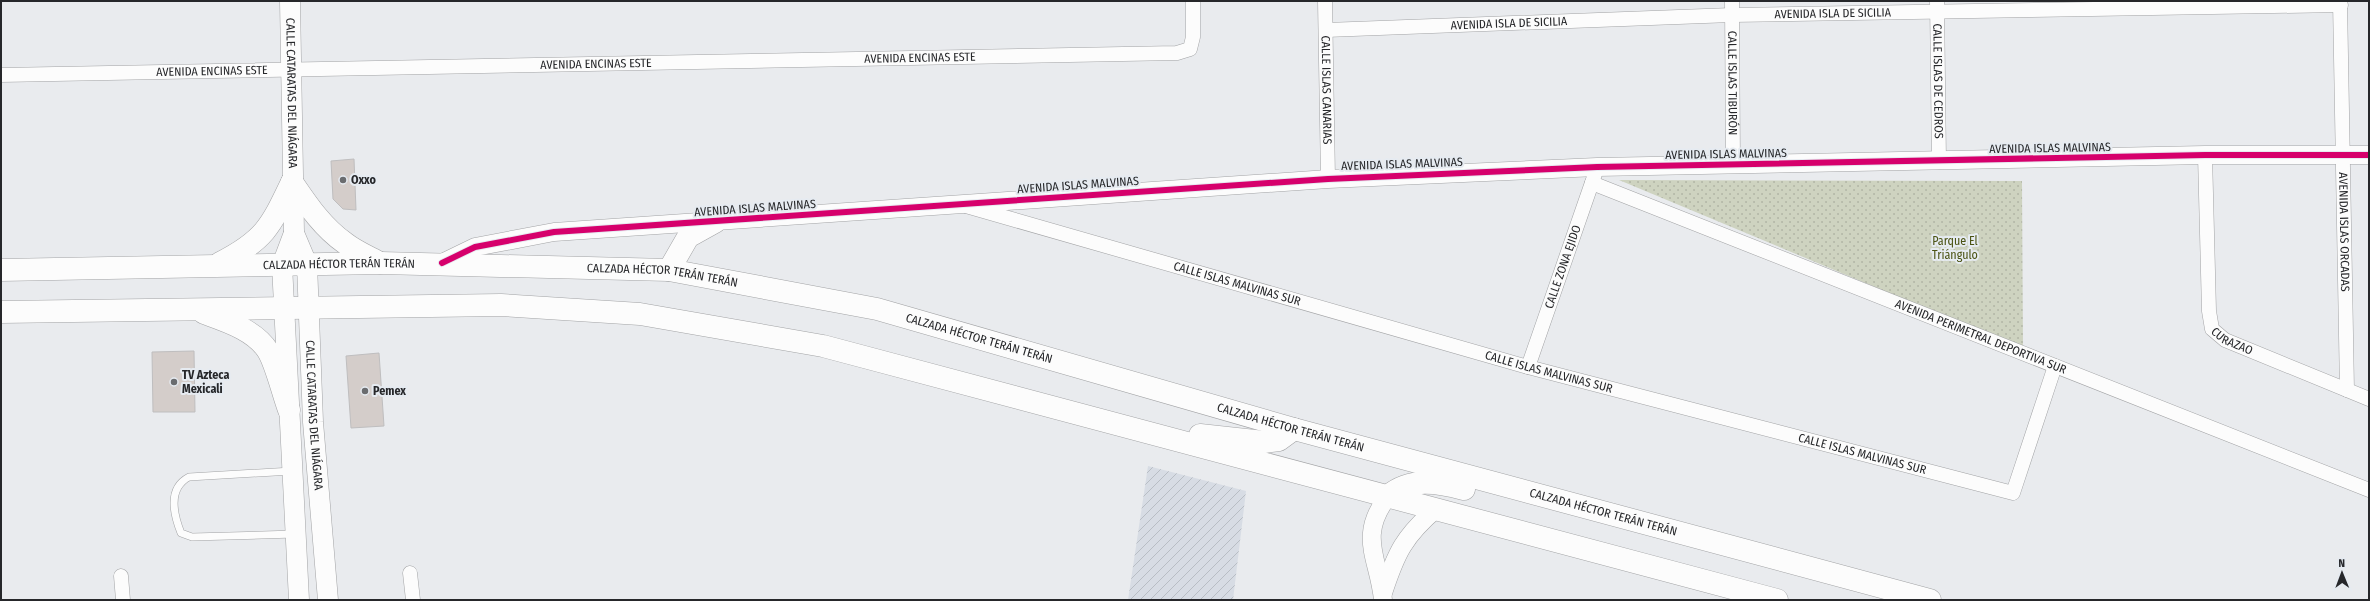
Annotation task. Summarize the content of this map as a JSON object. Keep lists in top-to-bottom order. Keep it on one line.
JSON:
{"streets":{"main road":["CALLE CATARATAS DEL NIÁGARA","CALZADA HÉCTOR TERÁN TERÁN"],"street":["AVENIDA ISLA DE SICILIA","AVENIDA ENCINAS ESTE","CALLE ISLAS DE CEDROS","CALLE ISLAS TIBURÓN","CALLE ISLAS CANARIAS","AVENIDA ISLAS MALVINAS","AVENIDA ISLAS ORCADAS","CALLE ZONA EJIDO","CALLE ISLAS MALVINAS SUR","AVENIDA PERIMETRAL DEPORTIVA SUR","CURAZAO"]},"crossings":[["AVENIDA ISLA DE SICILIA","CALLE ISLAS DE CEDROS"],["AVENIDA ISLA DE SICILIA","CALLE ISLAS TIBURÓN"],["AVENIDA ISLA DE SICILIA","CALLE ISLAS CANARIAS"],["AVENIDA ISLA DE SICILIA","AVENIDA ISLAS ORCADAS"],["AVENIDA ENCINAS ESTE","CALLE CATARATAS DEL NIÁGARA"],["CALLE ISLAS DE CEDROS","AVENIDA ISLAS MALVINAS"],["CALLE ISLAS TIBURÓN","AVENIDA ISLAS MALVINAS"],["CALLE ISLAS CANARIAS","AVENIDA ISLAS MALVINAS"],["CALLE CATARATAS DEL NIÁGARA","CALZADA HÉCTOR TERÁN TERÁN"],["AVENIDA ISLAS MALVINAS","AVENIDA ISLAS ORCADAS"],["AVENIDA ISLAS MALVINAS","CALZADA HÉCTOR TERÁN TERÁN"],["AVENIDA ISLAS MALVINAS","CALLE ZONA EJIDO"],["AVENIDA ISLAS MALVINAS","CALLE ISLAS MALVINAS SUR"],["AVENIDA ISLAS MALVINAS","AVENIDA PERIMETRAL DEPORTIVA SUR"],["AVENIDA ISLAS MALVINAS","CURAZAO"],["AVENIDA ISLAS ORCADAS","CURAZAO"],["CALLE ZONA EJIDO","CALLE ISLAS MALVINAS SUR"],["CALLE ZONA EJIDO","AVENIDA PERIMETRAL DEPORTIVA SUR"],["CALLE ISLAS MALVINAS SUR","AVENIDA PERIMETRAL DEPORTIVA SUR"]],"parks":["Parque El Triángulo"],"places":["Oxxo","TV Azteca Mexicali","Pemex"],"north":"top"}
